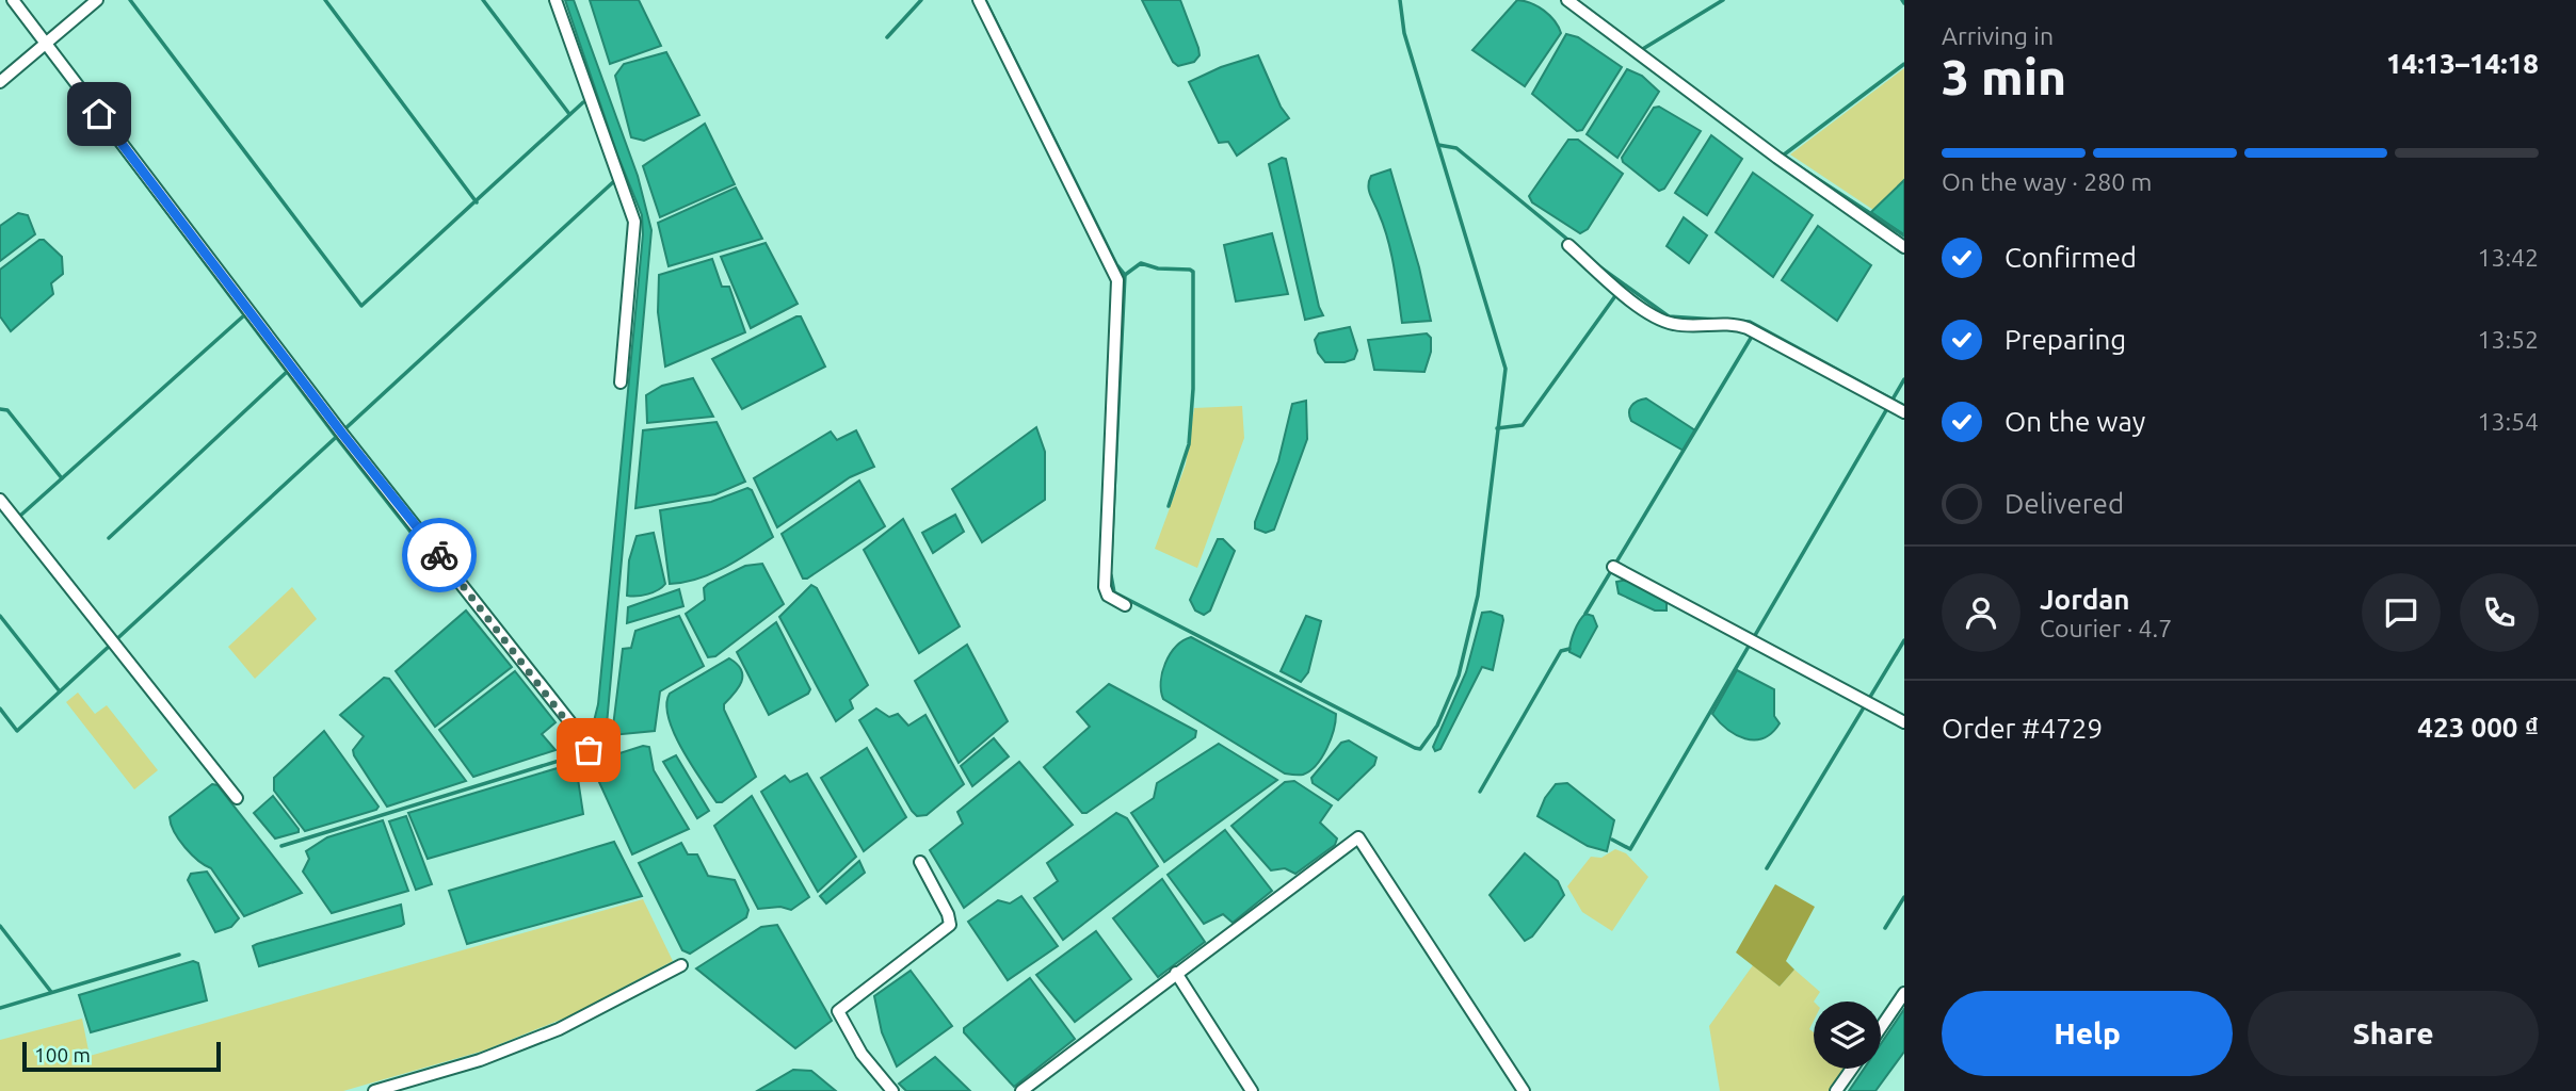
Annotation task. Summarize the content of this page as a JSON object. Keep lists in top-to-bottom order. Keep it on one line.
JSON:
{"scale_bar":"100 m","page":{"heading":["3 min","Arriving in","14:13–14:18"],"panel":["Jordan","Courier · 4.7","Order #4729","423 000 ₫"],"bar":"On the way · 280 m","list":[["Confirmed","13:42"],["Preparing","13:52"],["On the way","13:54"],"Delivered"],"buttons":["Help","Share"],"scale":"100 m"}}
